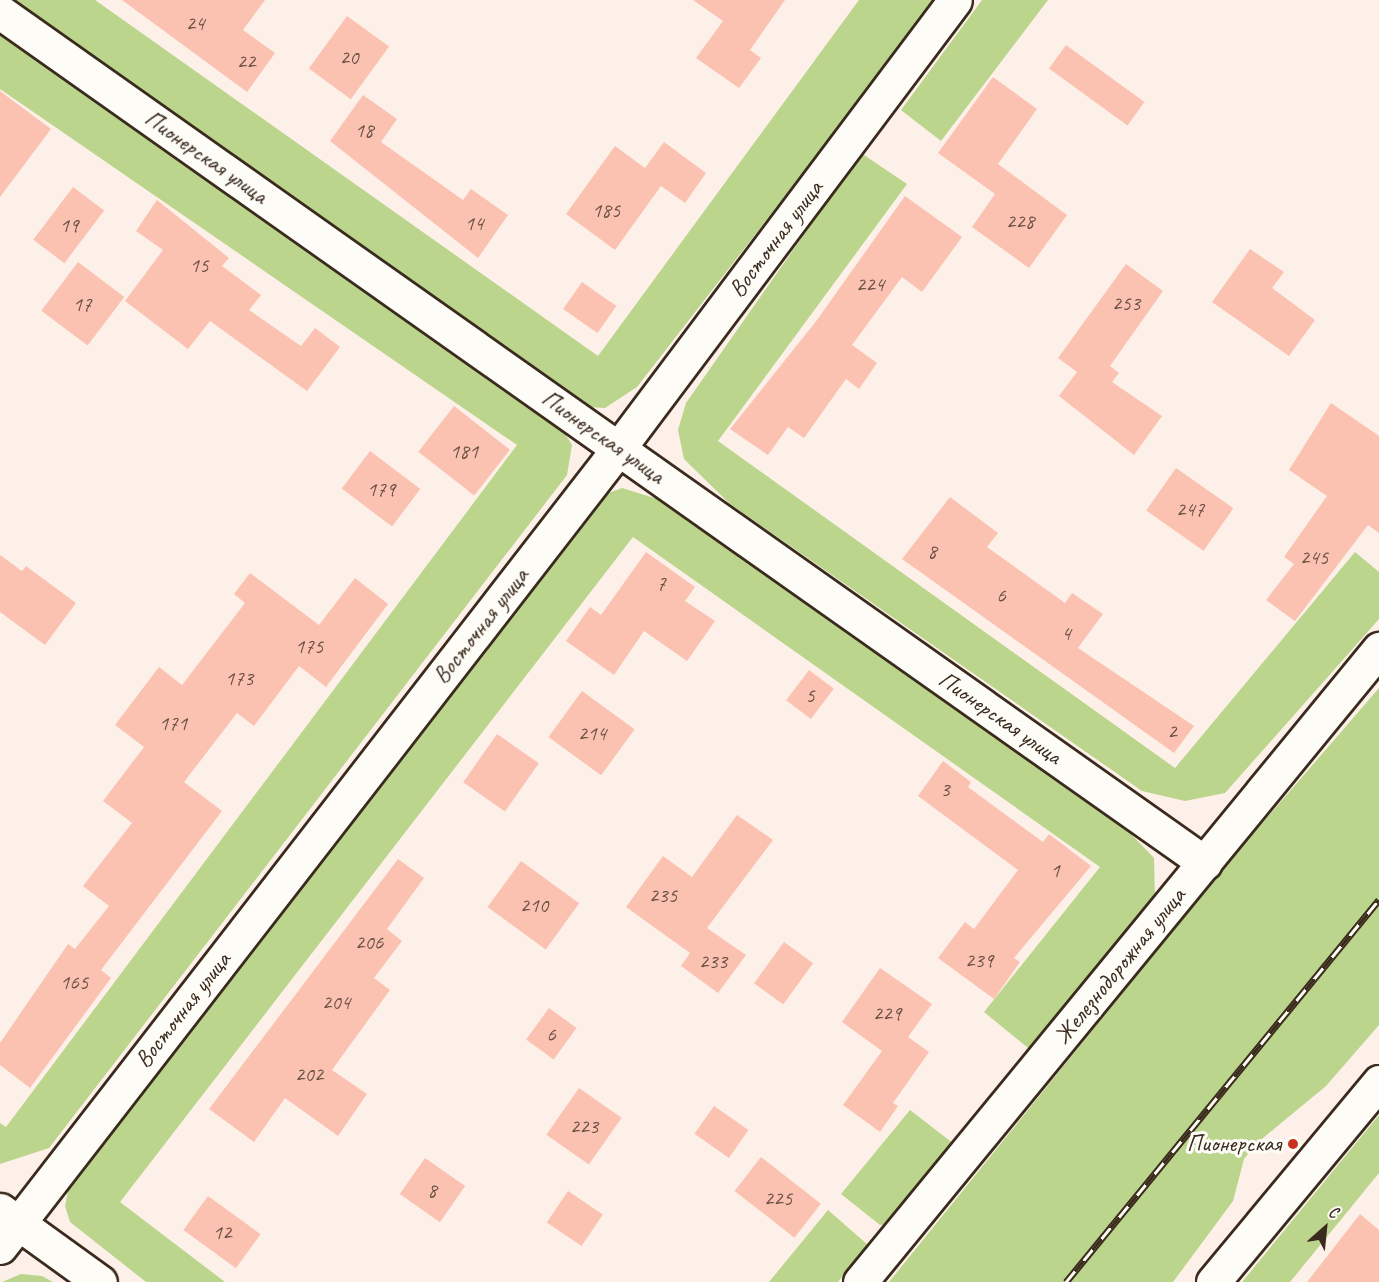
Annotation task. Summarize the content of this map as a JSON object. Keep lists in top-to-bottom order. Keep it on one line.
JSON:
{"streets":{"street":["Пионерская улица","Восточная улица","Железнодорожная улица"]},"crossings":[["Пионерская улица","Восточная улица"],["Пионерская улица","Железнодорожная улица"]],"places":["Пионерская"],"house_numbers":["24","20","22","18","185","228","14","19","15","224","253","17","181","179","247","8","245","7","6","4","175","173","5","171","2","214","3","1","235","210","206","239","233","165","204","229","6","202","223","8","225","12"],"north":"top right"}
